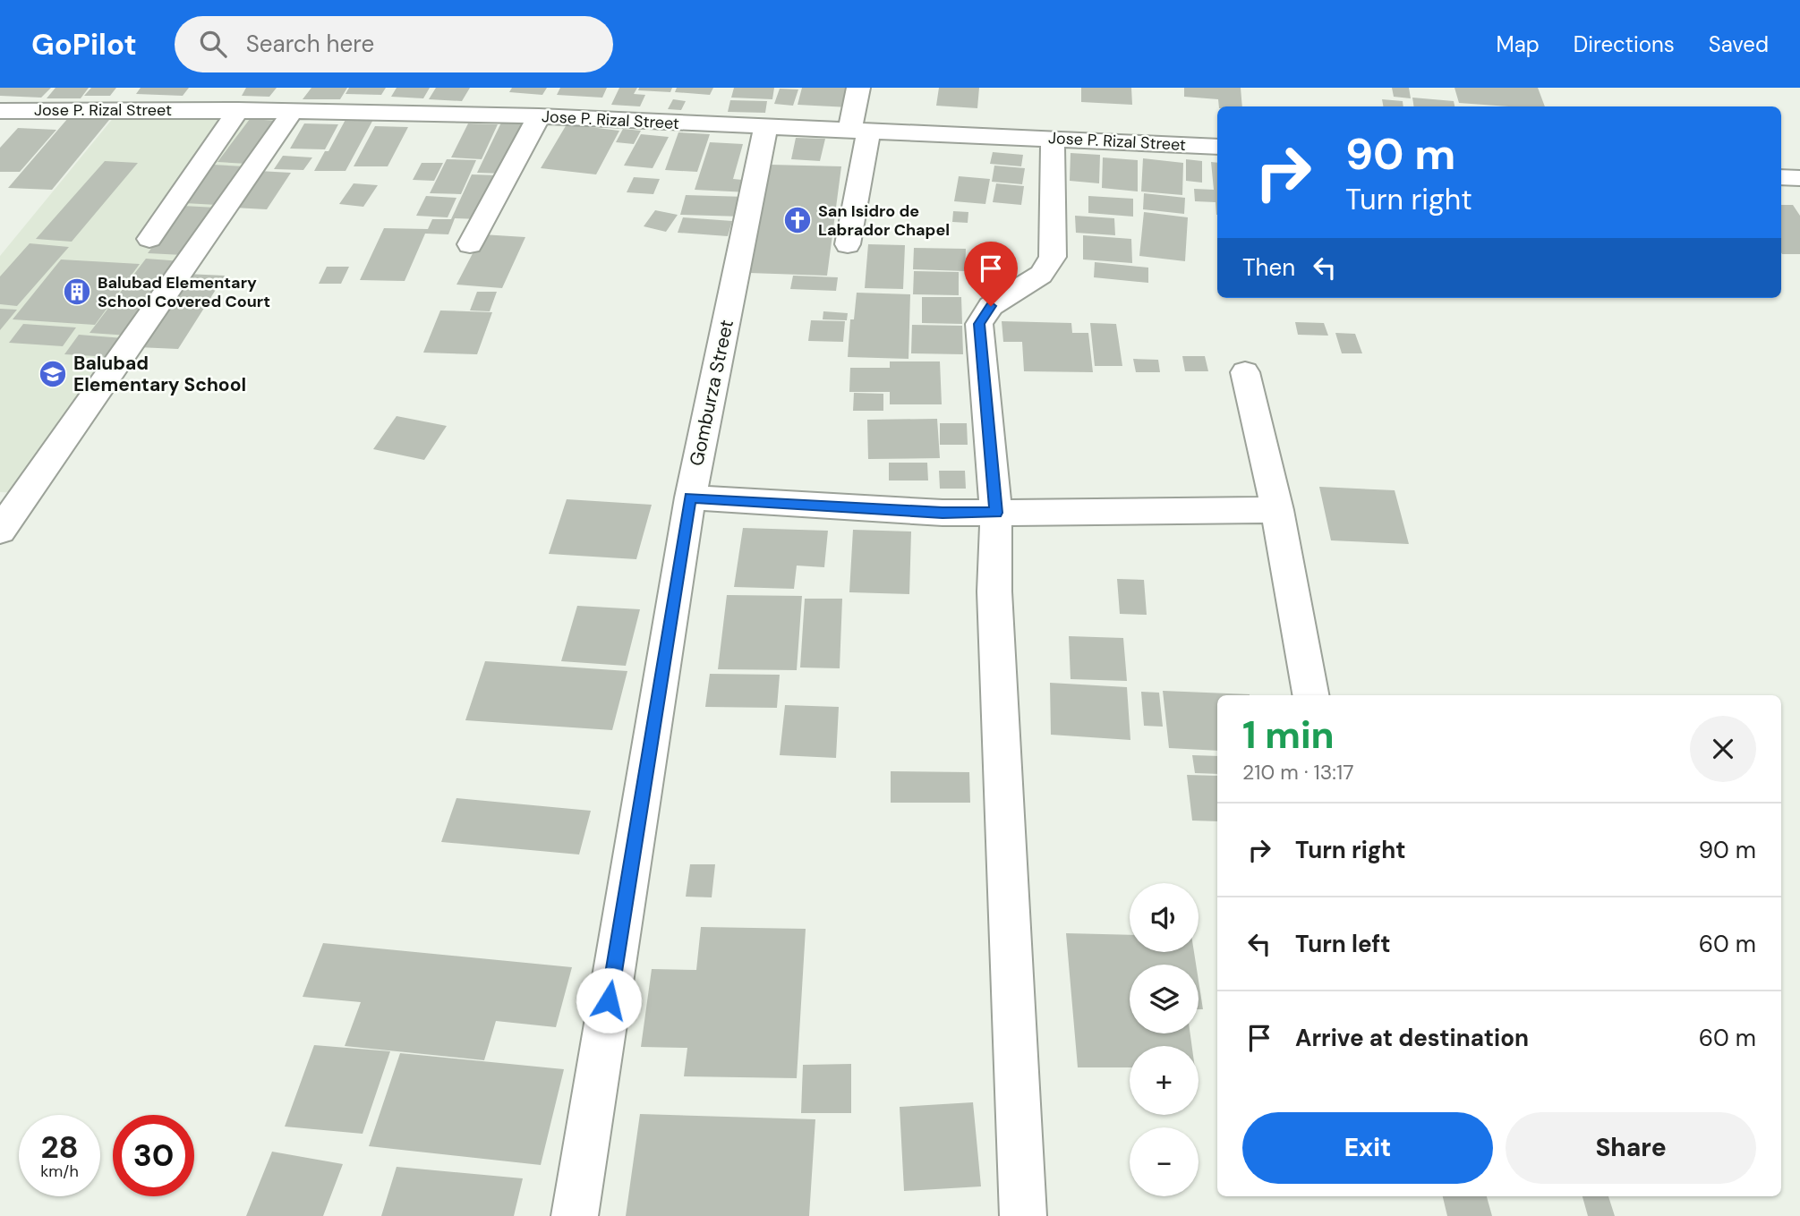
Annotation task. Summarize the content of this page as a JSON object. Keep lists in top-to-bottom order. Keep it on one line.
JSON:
{"streets":{"street":["Jose P. Rizal Street","Gomburza Street"]},"crossings":[["Jose P. Rizal Street","Gomburza Street"]],"places":{"church":["San Isidro de Labrador Chapel"],"building":["Balubad Elementary School Covered Court"],"school or university":["Balubad Elementary School"]},"page":{"header":"GoPilot","search":"Search here","nav":["Map","Directions","Saved"],"turn":["90 m","Turn right"],"then":"Then","heading":["1 min","210 m · 13:17"],"list":[{"name":"Turn right","value":"90 m"},{"name":"Turn left","value":"60 m"},{"name":"Arrive at destination","value":"60 m"}],"map_buttons":["+","−"],"buttons":["Exit","Share"],"speed":"28 km/h","limit":"30"}}
